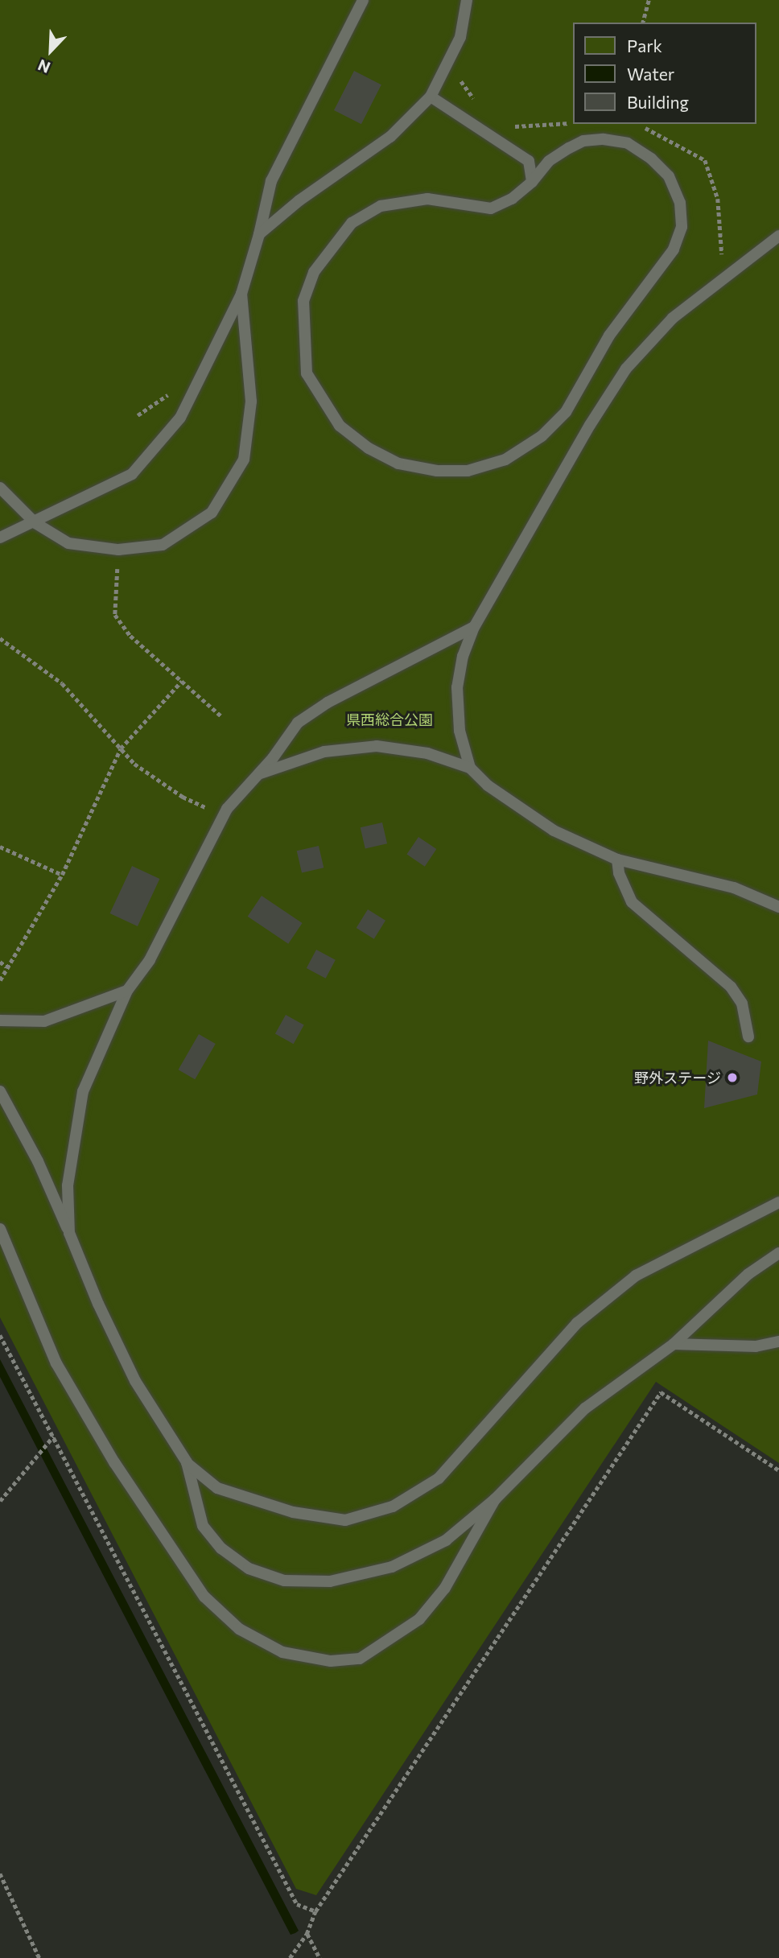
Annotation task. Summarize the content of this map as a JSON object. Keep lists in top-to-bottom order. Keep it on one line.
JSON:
{"parks":["県西総合公園"],"places":["野外ステージ"],"legend":["Park","Water","Building"],"north":"bottom left"}
